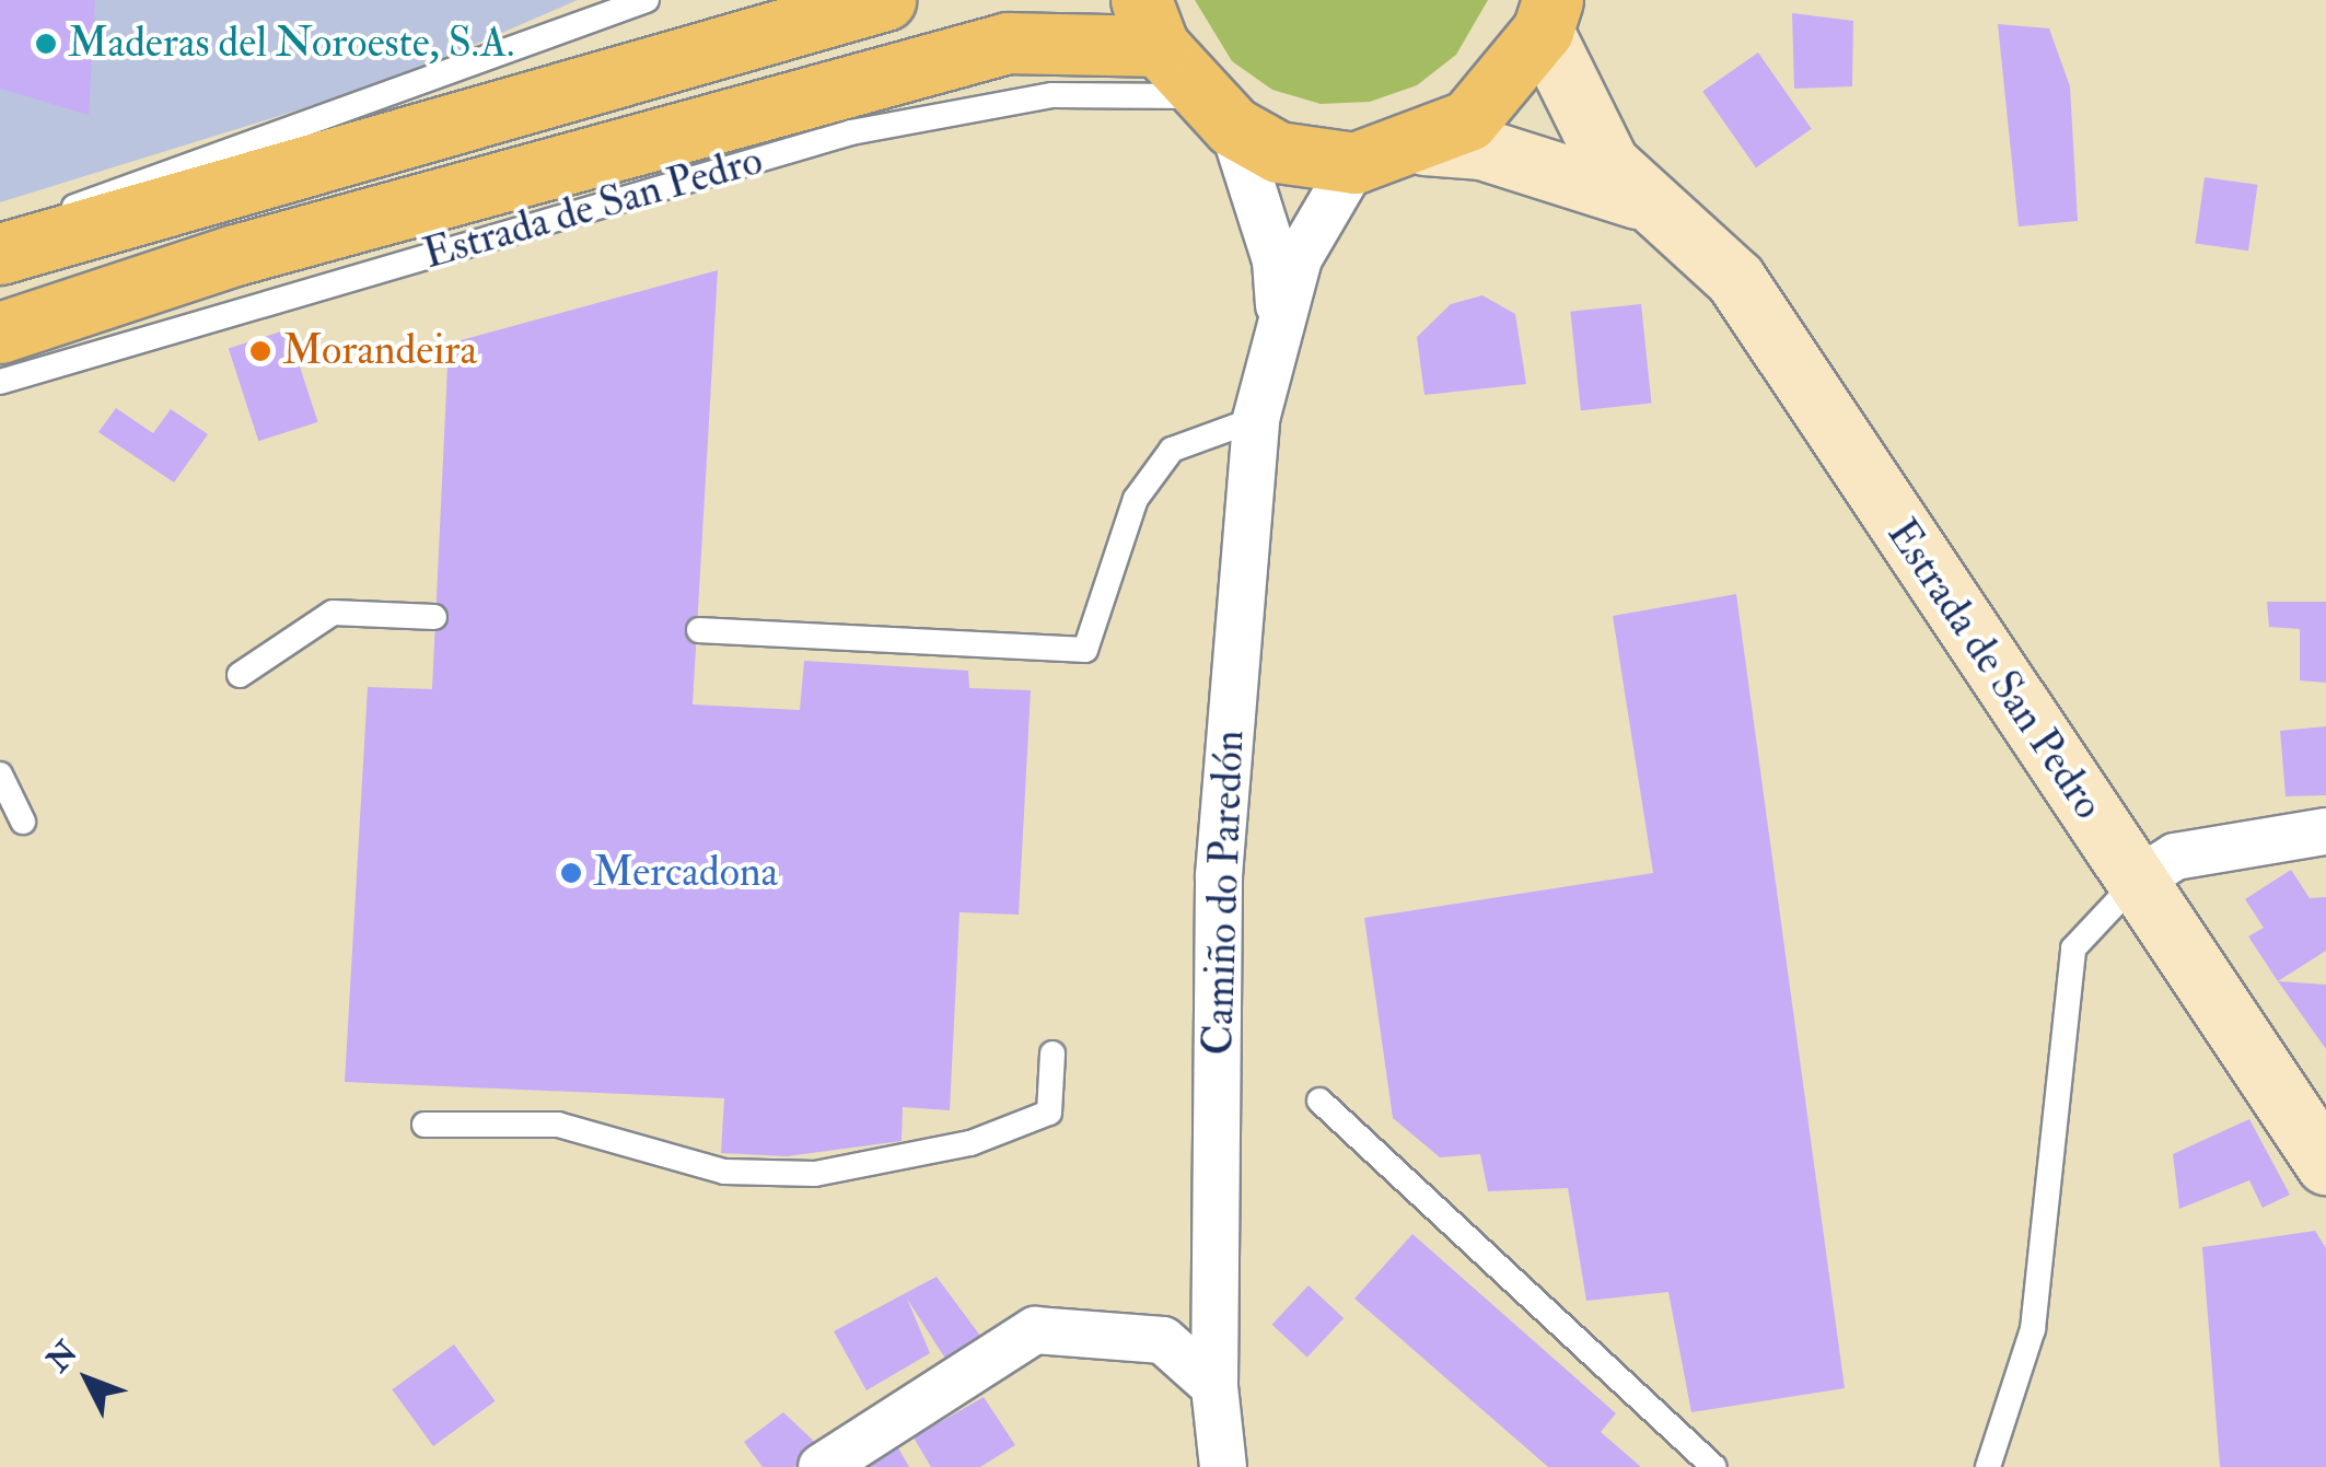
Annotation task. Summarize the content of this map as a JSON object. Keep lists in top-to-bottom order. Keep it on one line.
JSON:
{"streets":{"street":["Estrada de San Pedro","Camiño do Paredón"]},"places":["Maderas del Noroeste, S.A.","Morandeira","Mercadona"],"north":"top left"}
